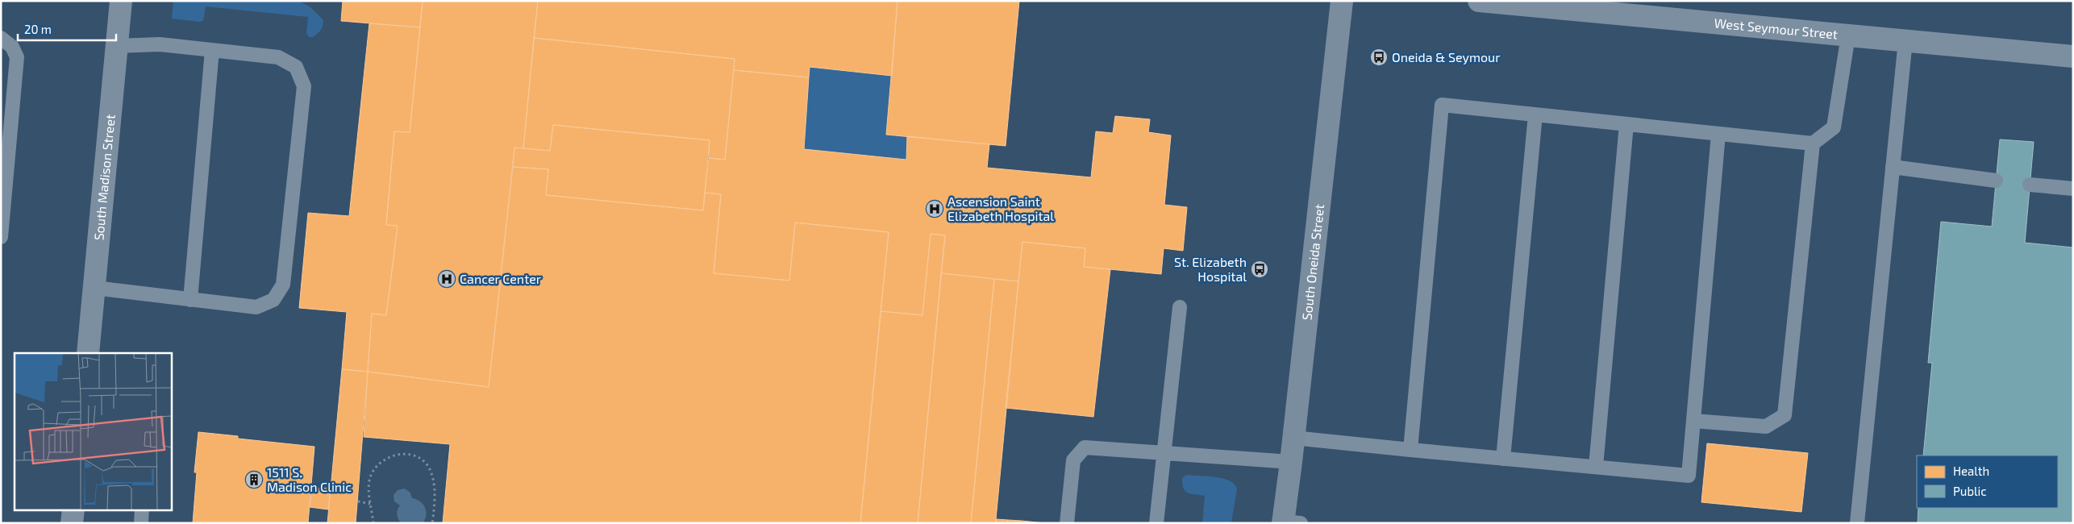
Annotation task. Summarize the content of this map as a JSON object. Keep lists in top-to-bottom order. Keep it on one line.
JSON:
{"streets":{"main road":["South Oneida Street"],"street":["West Seymour Street","South Madison Street"]},"places":{"bus stop":["Oneida & Seymour","St. Elizabeth Hospital"],"hospital":["Ascension Saint Elizabeth Hospital","Cancer Center"],"building":["1511 S. Madison Clinic"]},"legend":["Health","Public"],"scale_bar":"20 m"}
